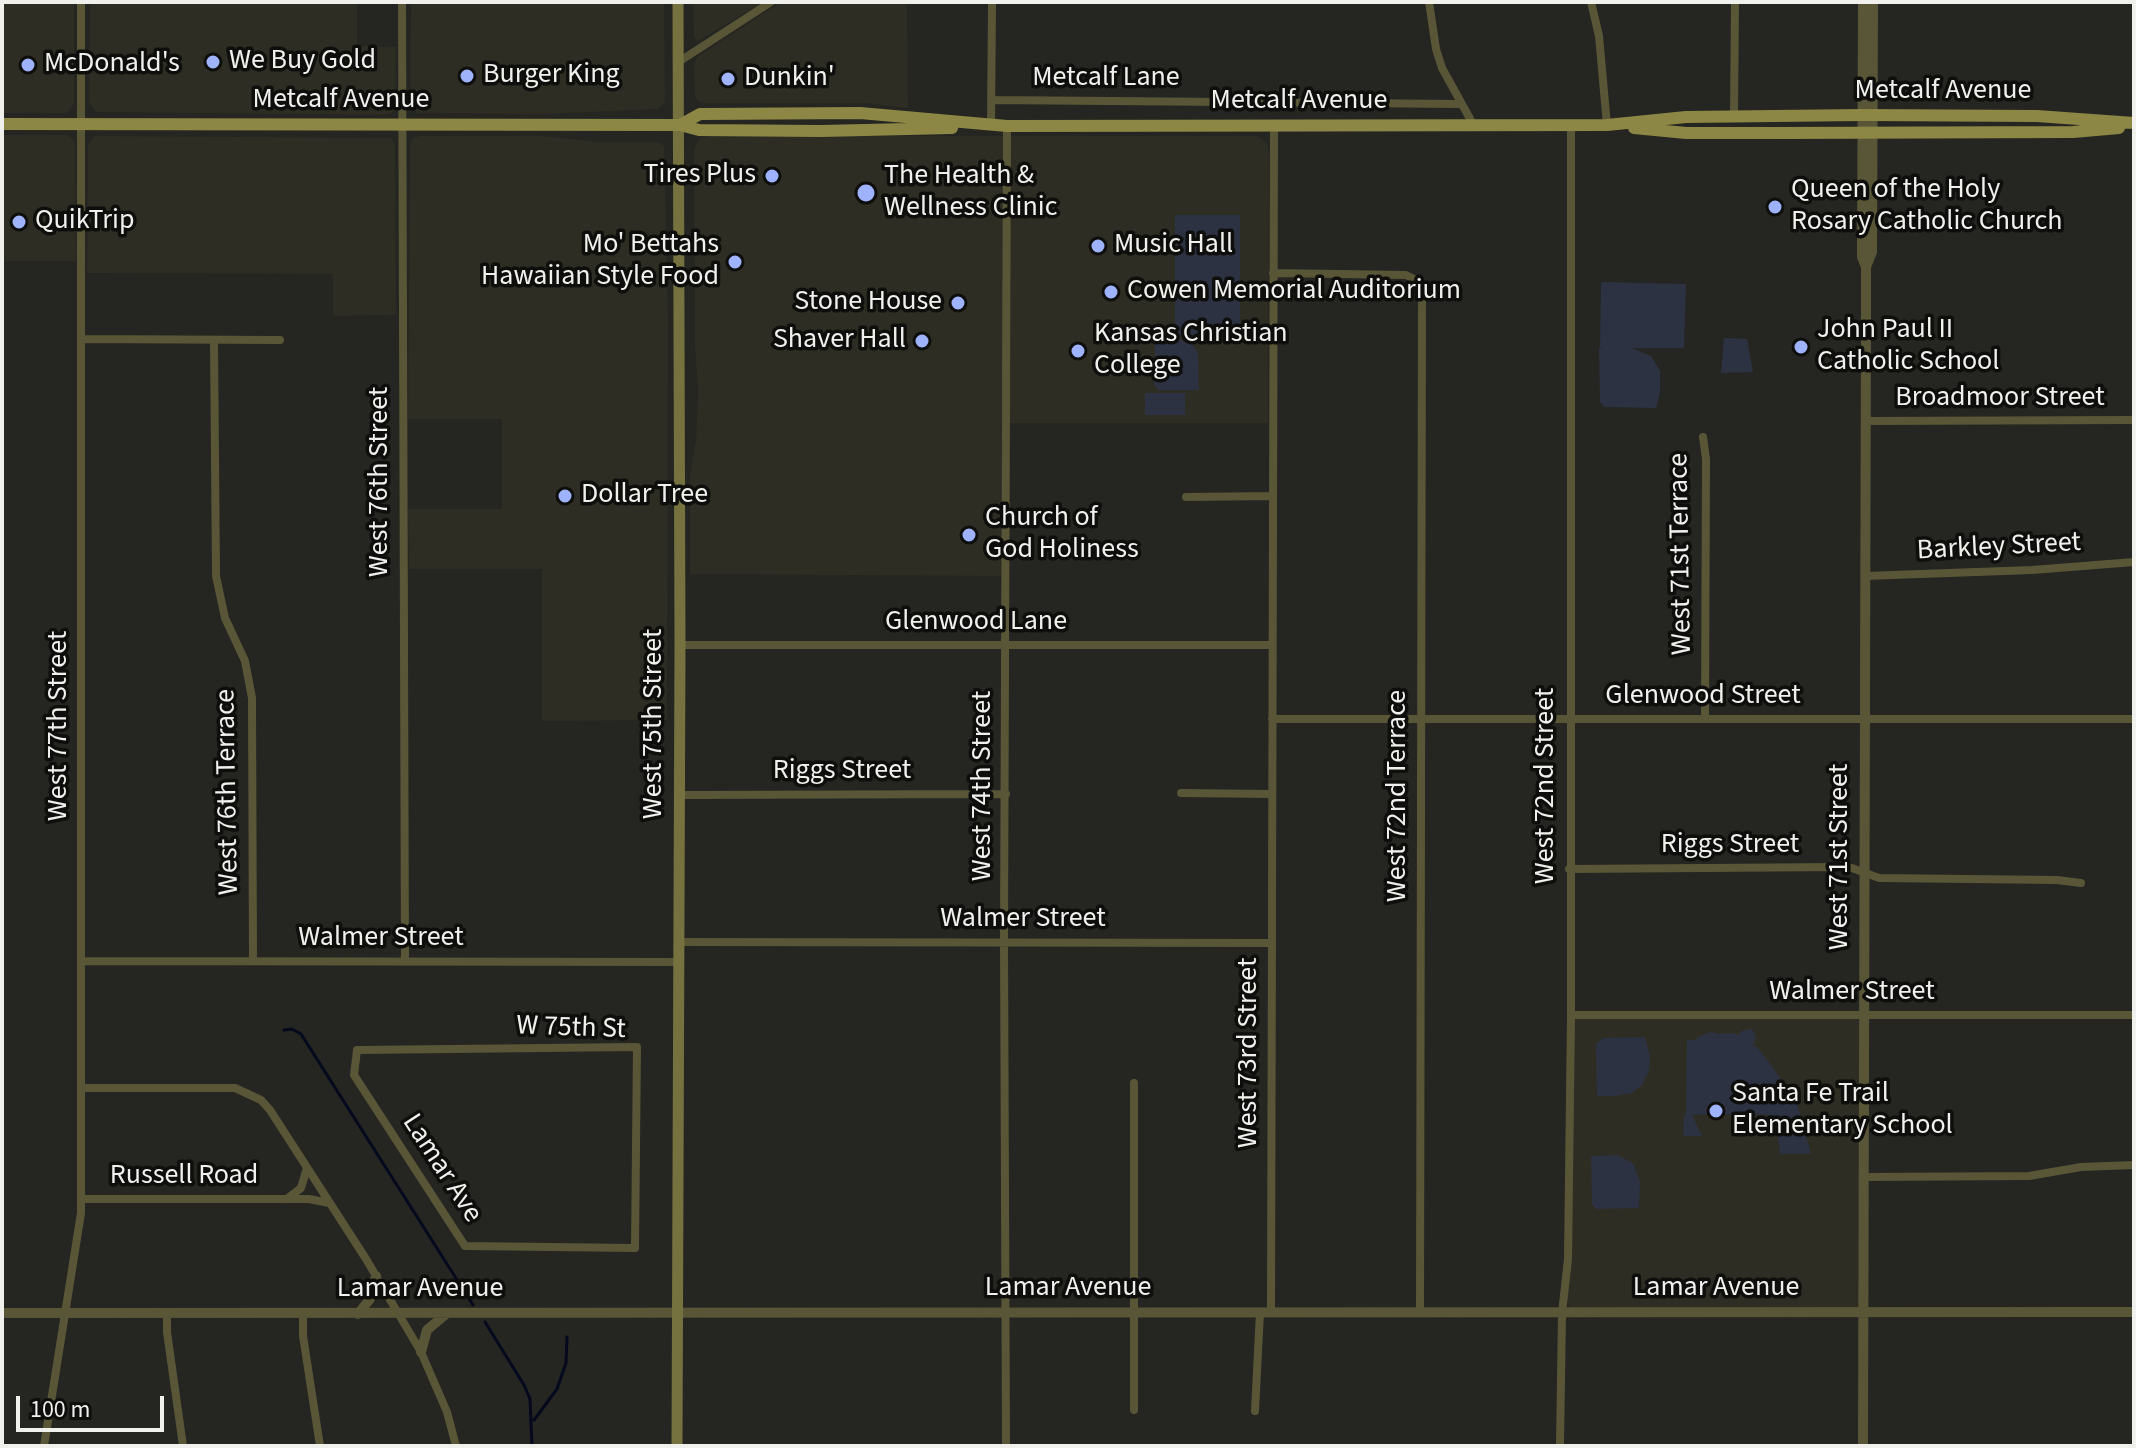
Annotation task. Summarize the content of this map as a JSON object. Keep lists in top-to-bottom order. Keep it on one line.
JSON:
{"streets":{"main road":["Metcalf Avenue","West 75th Street"],"street":["Metcalf Lane","Broadmoor Street","West 76th Street","Barkley Street","West 71st Terrace","Glenwood Lane","Glenwood Street","West 77th Street","Riggs Street","West 74th Street","West 72nd Street","West 76th Terrace","West 72nd Terrace","West 71st Street","Walmer Street","W 75th St","West 73rd Street","Lamar Ave","Russell Road","Lamar Avenue"]},"crossings":[["Metcalf Avenue","West 76th Street"],["Metcalf Avenue","West 75th Street"],["Metcalf Avenue","West 77th Street"],["Metcalf Avenue","West 74th Street"],["Metcalf Avenue","West 72nd Street"],["Metcalf Avenue","West 71st Street"],["Metcalf Avenue","West 73rd Street"],["Broadmoor Street","West 71st Street"],["West 76th Street","Walmer Street"],["Barkley Street","West 71st Street"],["West 71st Terrace","Glenwood Street"],["Glenwood Lane","West 75th Street"],["Glenwood Lane","West 74th Street"],["Glenwood Lane","West 73rd Street"],["Glenwood Street","West 72nd Street"],["Glenwood Street","West 72nd Terrace"],["Glenwood Street","West 71st Street"],["Glenwood Street","West 73rd Street"],["West 75th Street","Riggs Street"],["West 75th Street","Walmer Street"],["West 75th Street","Lamar Avenue"],["West 77th Street","Walmer Street"],["West 77th Street","Russell Road"],["West 77th Street","Lamar Avenue"],["Riggs Street","West 74th Street"],["Riggs Street","West 72nd Street"],["Riggs Street","West 71st Street"],["West 74th Street","Walmer Street"],["West 74th Street","Lamar Avenue"],["West 72nd Street","Walmer Street"],["West 72nd Street","Lamar Avenue"],["West 76th Terrace","Walmer Street"],["West 72nd Terrace","West 73rd Street"],["West 72nd Terrace","Lamar Avenue"],["West 71st Street","Walmer Street"],["West 71st Street","Lamar Avenue"],["Walmer Street","West 73rd Street"],["W 75th St","Lamar Ave"],["West 73rd Street","Lamar Avenue"]],"places":["We Buy Gold","McDonald's","Burger King","Dunkin'","Tires Plus","The Health & Wellness Clinic","Queen of the Holy Rosary Catholic Church","QuikTrip","Music Hall","Mo' Bettahs Hawaiian Style Food","Cowen Memorial Auditorium","Stone House","Shaver Hall","John Paul II Catholic School","Kansas Christian College","Dollar Tree","Church of God Holiness","Santa Fe Trail Elementary School"],"scale_bar":"100 m"}
